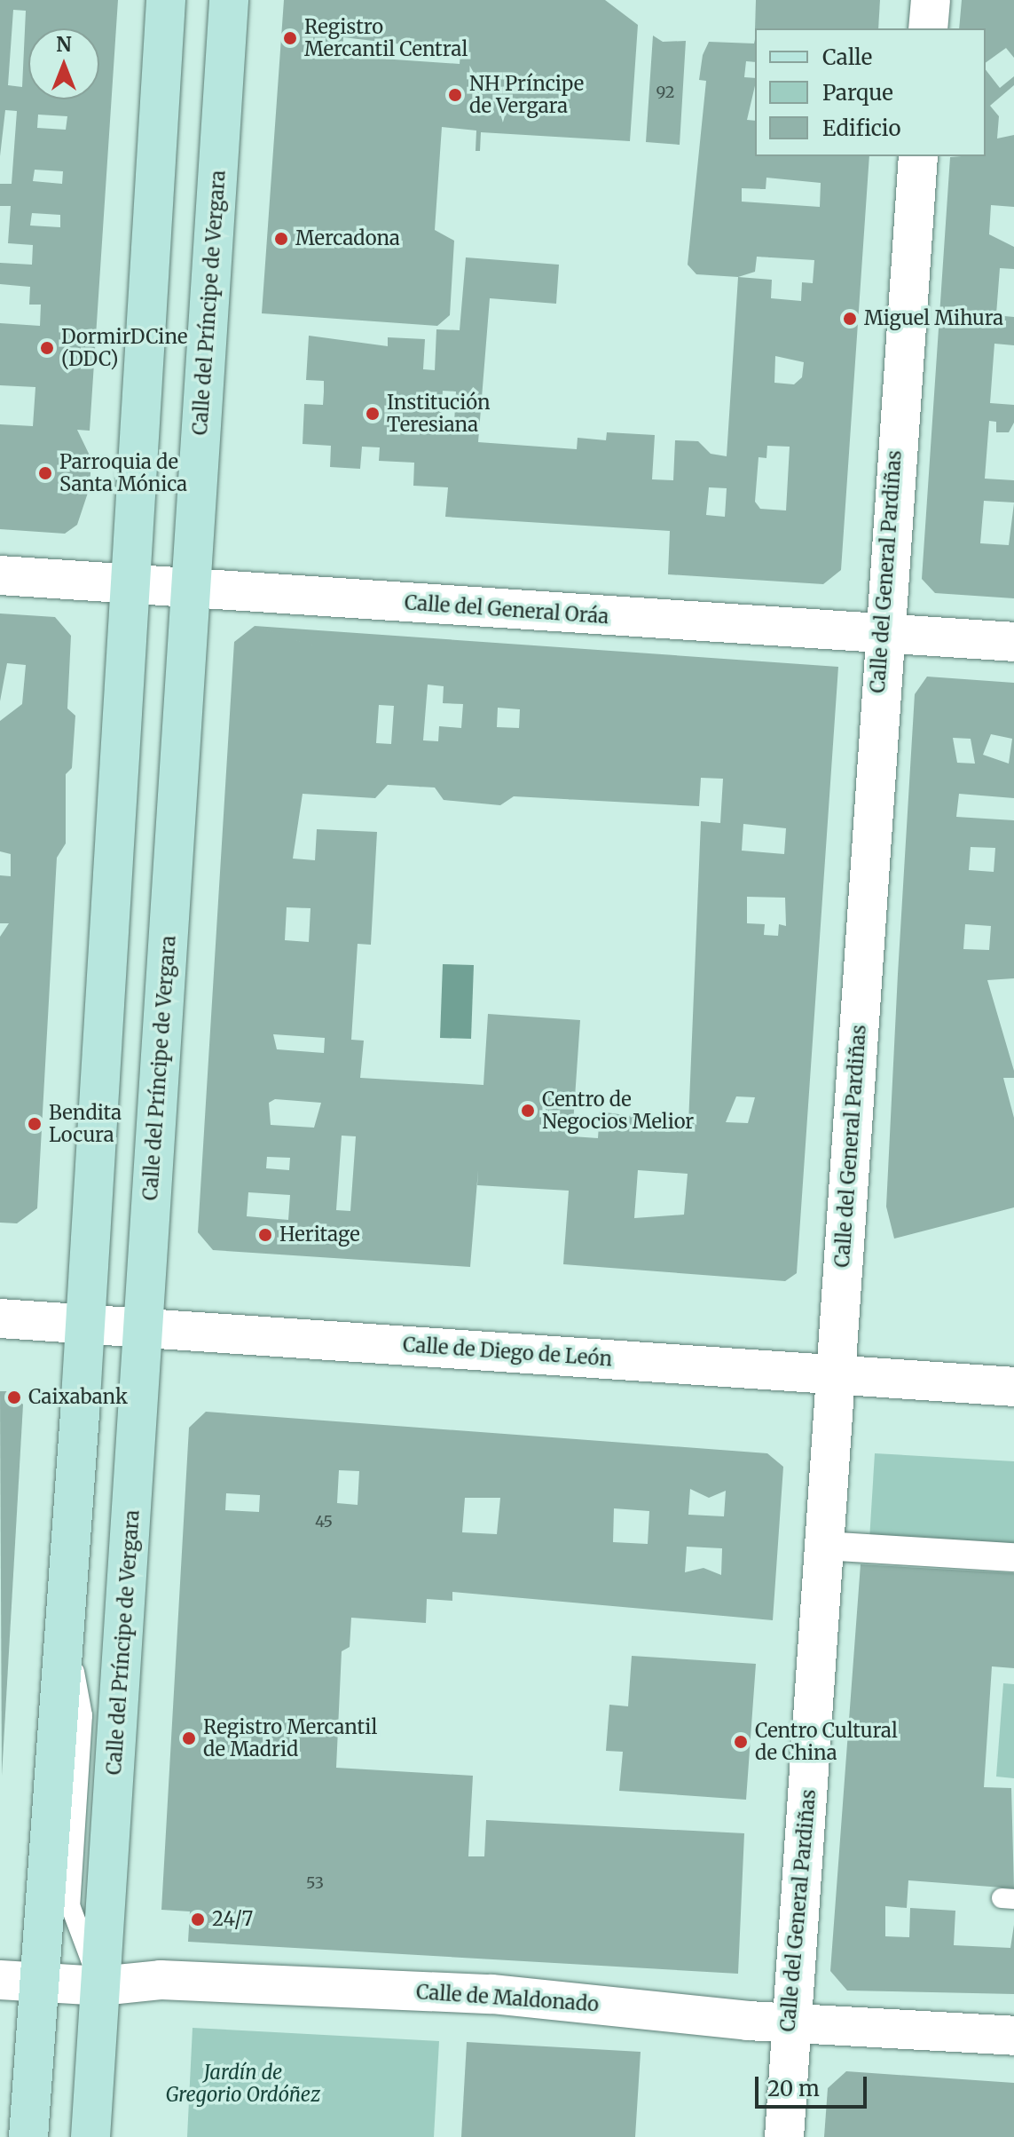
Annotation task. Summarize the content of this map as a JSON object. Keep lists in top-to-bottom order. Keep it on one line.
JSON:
{"streets":{"main road":["Calle del Príncipe de Vergara"],"street":["Calle del General Pardiñas","Calle del General Oráa","Calle de Diego de León","Calle de Maldonado"]},"crossings":[["Calle del Príncipe de Vergara","Calle del General Oráa"],["Calle del Príncipe de Vergara","Calle de Diego de León"],["Calle del Príncipe de Vergara","Calle de Maldonado"],["Calle del General Pardiñas","Calle del General Oráa"],["Calle del General Pardiñas","Calle de Diego de León"],["Calle del General Pardiñas","Calle de Maldonado"]],"parks":["Jardín de Gregorio Ordóñez"],"places":["Registro Mercantil Central","NH Príncipe de Vergara","Mercadona","Miguel Mihura","DormirDCine (DDC)","Institución Teresiana","Parroquia de Santa Mónica","Centro de Negocios Melior","Bendita Locura","Heritage","Caixabank","Registro Mercantil de Madrid","Centro Cultural de China","24/7"],"house_numbers":["92","45","53"],"legend":["Calle","Parque","Edificio"],"scale_bar":"20 m","north":"top"}
